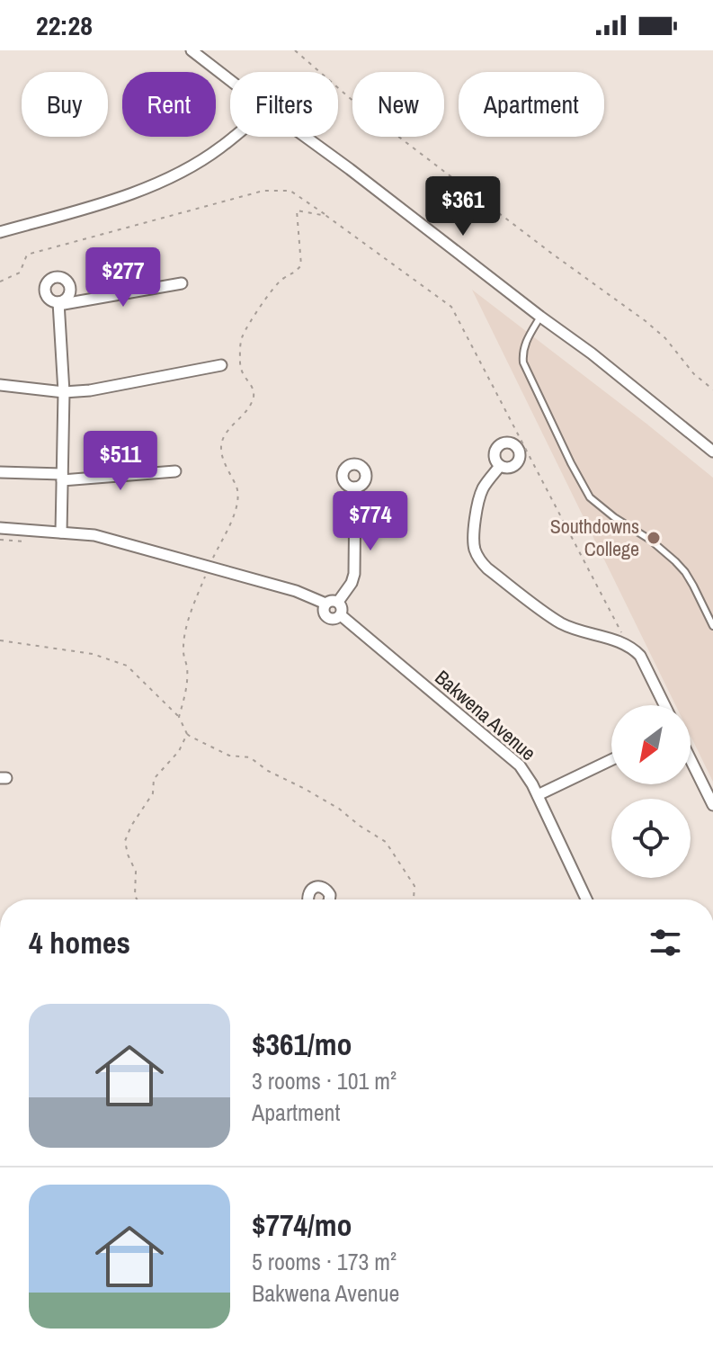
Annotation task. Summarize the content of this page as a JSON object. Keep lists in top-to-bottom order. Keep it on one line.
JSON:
{"streets":{"street":["Bakwena Avenue"]},"places":["Southdowns College"],"north":"bottom left","page":{"status":"22:28","chip":["Buy","Rent","Filters","New","Apartment"],"price":["$361","$277","$511","$774"],"heading":"4 homes","list":[{"name":"$361/mo","note":"3 rooms · 101 m² · Apartment"},{"name":"$774/mo","note":"5 rooms · 173 m² · Bakwena Avenue"}]}}
